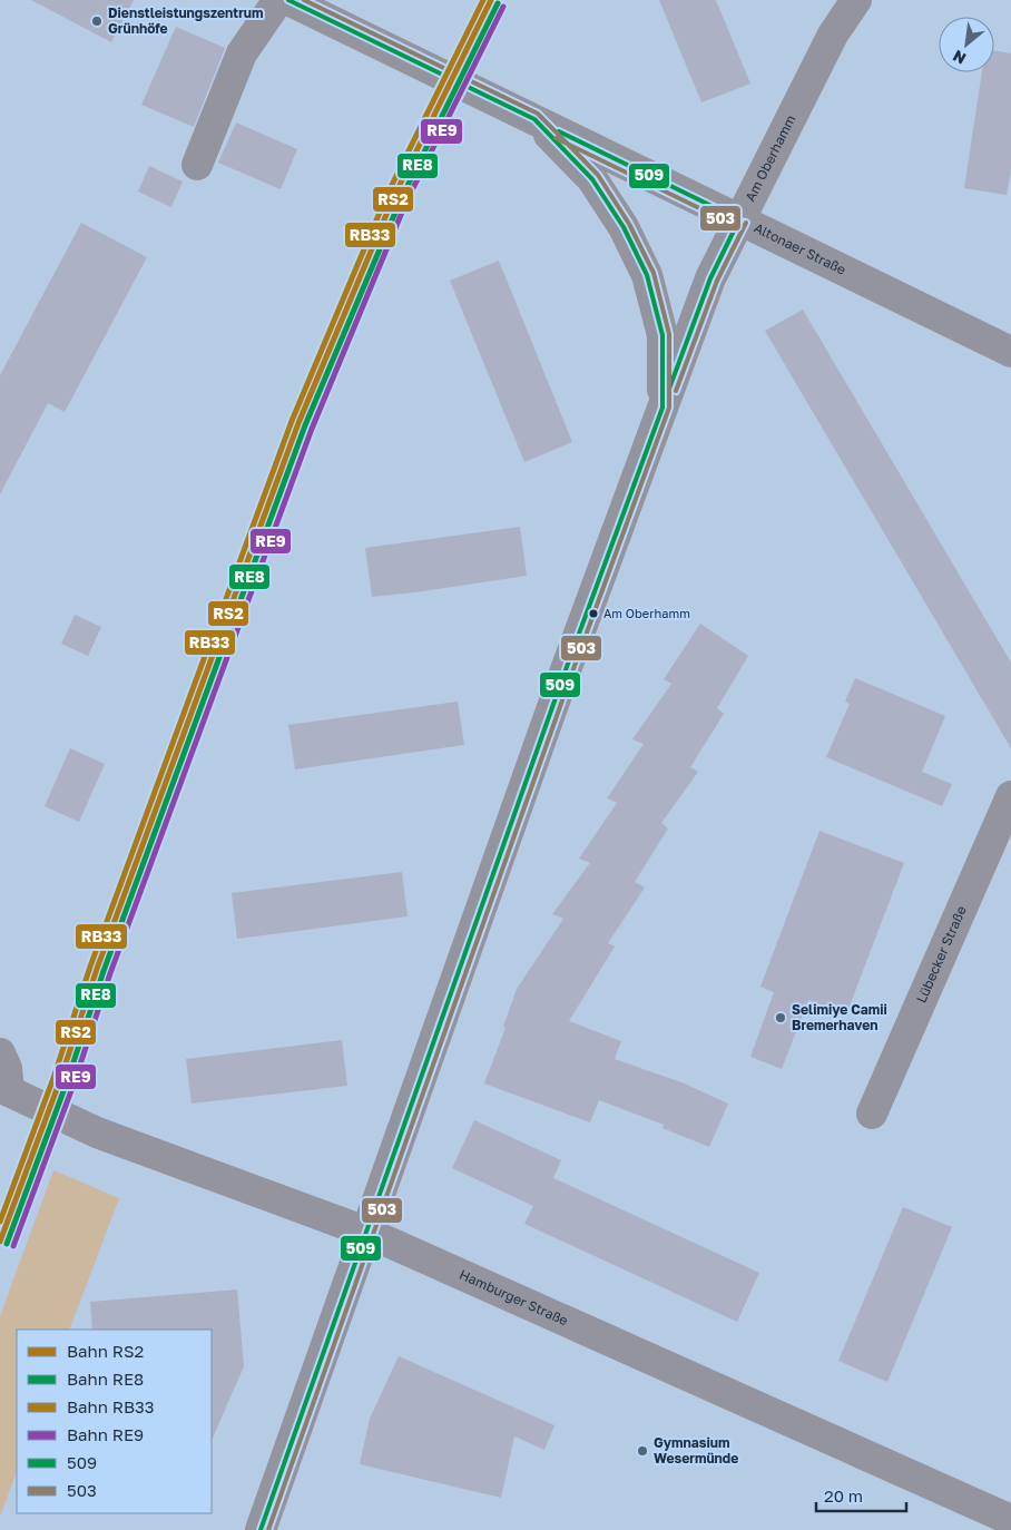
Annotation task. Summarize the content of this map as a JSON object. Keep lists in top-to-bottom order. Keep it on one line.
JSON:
{"streets":{"street":["Am Oberhamm","Altonaer Straße","Lübecker Straße","Hamburger Straße"]},"crossings":[["Am Oberhamm","Altonaer Straße"],["Am Oberhamm","Hamburger Straße"]],"places":["Dienstleistungszentrum Grünhöfe","Am Oberhamm","Selimiye Camii Bremerhaven","Gymnasium Wesermünde"],"lines":["rail line RS2","rail line RB33","transit line 509","transit line 503","rail line RE8","rail line RE9"],"legend":["Bahn RS2","Bahn RE8","Bahn RB33","Bahn RE9","509","503"],"scale_bar":"20 m","north":"bottom left"}
